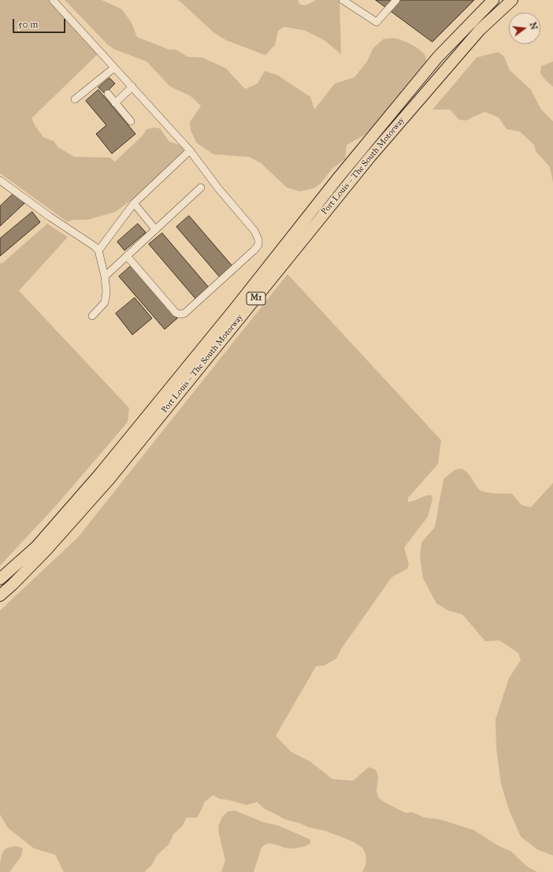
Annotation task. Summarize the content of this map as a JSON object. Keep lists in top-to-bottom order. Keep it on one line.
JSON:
{"streets":{"highway":["Port Louis – The South Motorway","M1"]},"scale_bar":"50 m","north":"right"}
